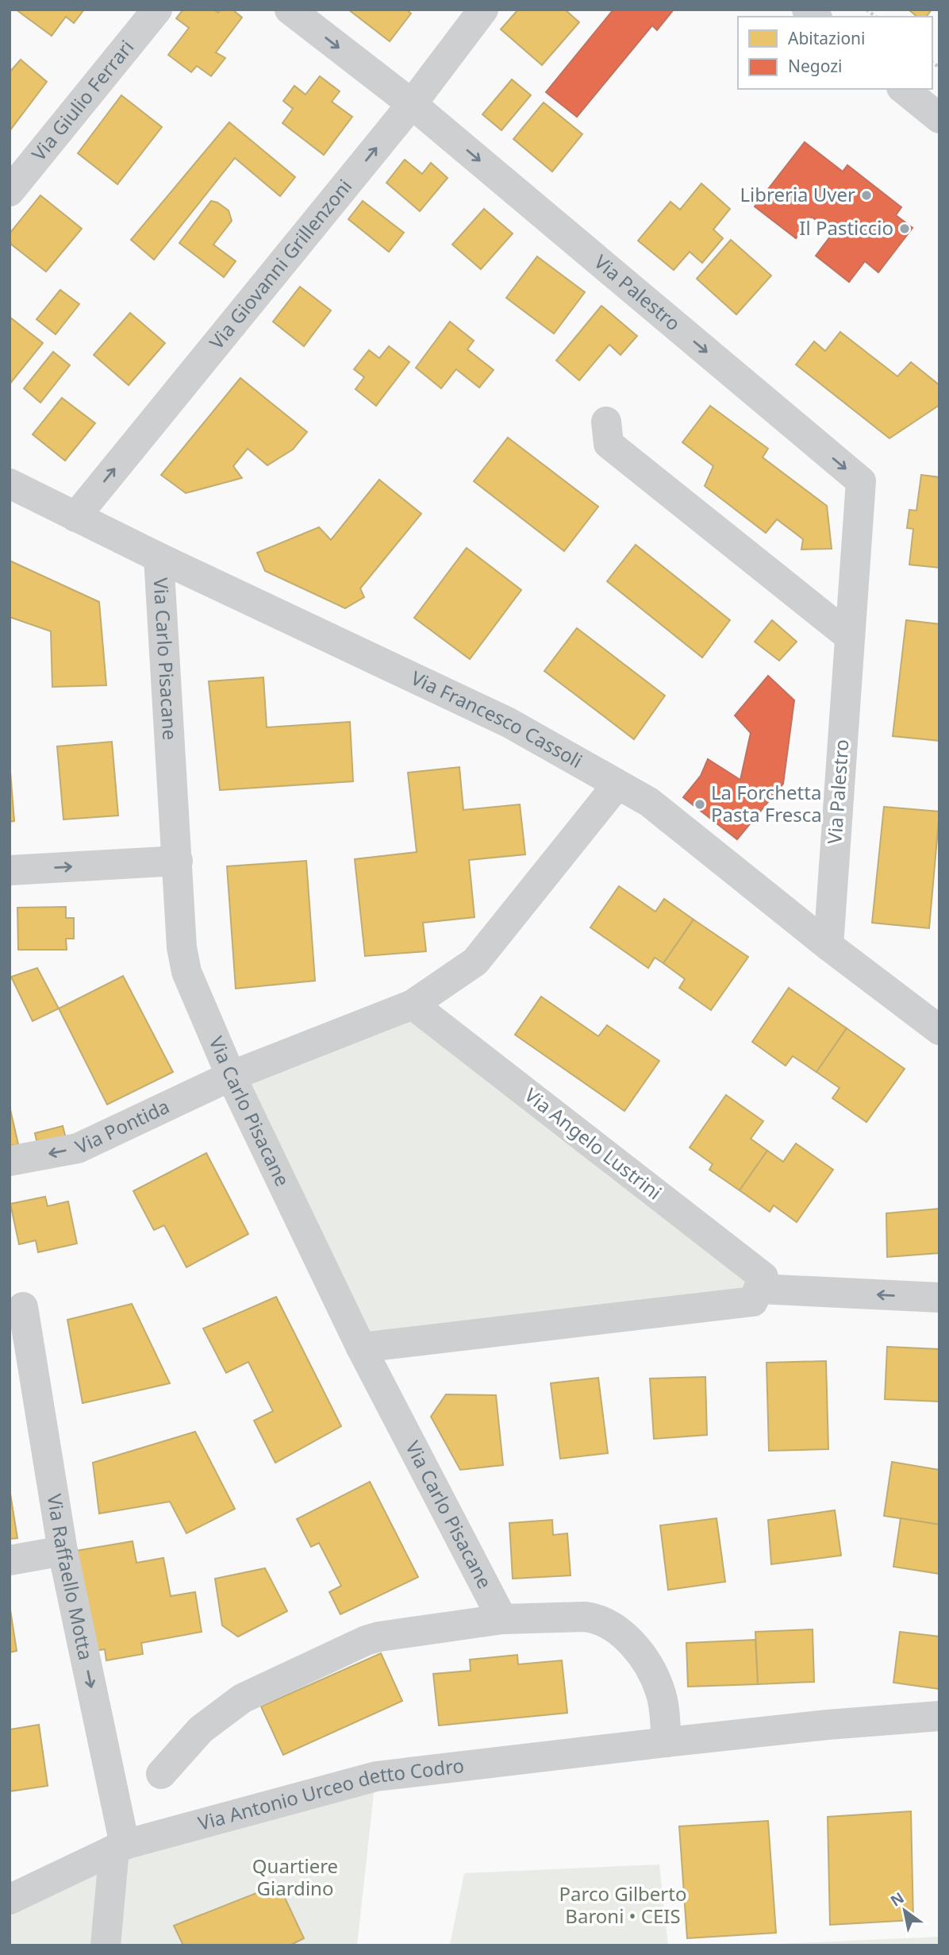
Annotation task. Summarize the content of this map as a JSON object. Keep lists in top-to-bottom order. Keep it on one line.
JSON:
{"streets":{"street":["Via Giulio Ferrari","Via Giovanni Grillenzoni","Via Palestro","Via Carlo Pisacane","Via Francesco Cassoli","Via Pontida","Via Angelo Lustrini","Via Raffaello Motta","Via Antonio Urceo detto Codro"]},"crossings":[["Via Giovanni Grillenzoni","Via Palestro"],["Via Giovanni Grillenzoni","Via Francesco Cassoli"],["Via Palestro","Via Francesco Cassoli"],["Via Carlo Pisacane","Via Francesco Cassoli"],["Via Carlo Pisacane","Via Pontida"],["Via Raffaello Motta","Via Antonio Urceo detto Codro"]],"one_way":["Via Giovanni Grillenzoni","Via Raffaello Motta"],"parks":["Quartiere Giardino","Parco Gilberto Baroni • CEIS"],"places":["Libreria Uver","Il Pasticcio","La Forchetta Pasta Fresca"],"legend":["Abitazioni","Negozi"],"north":"top left"}
